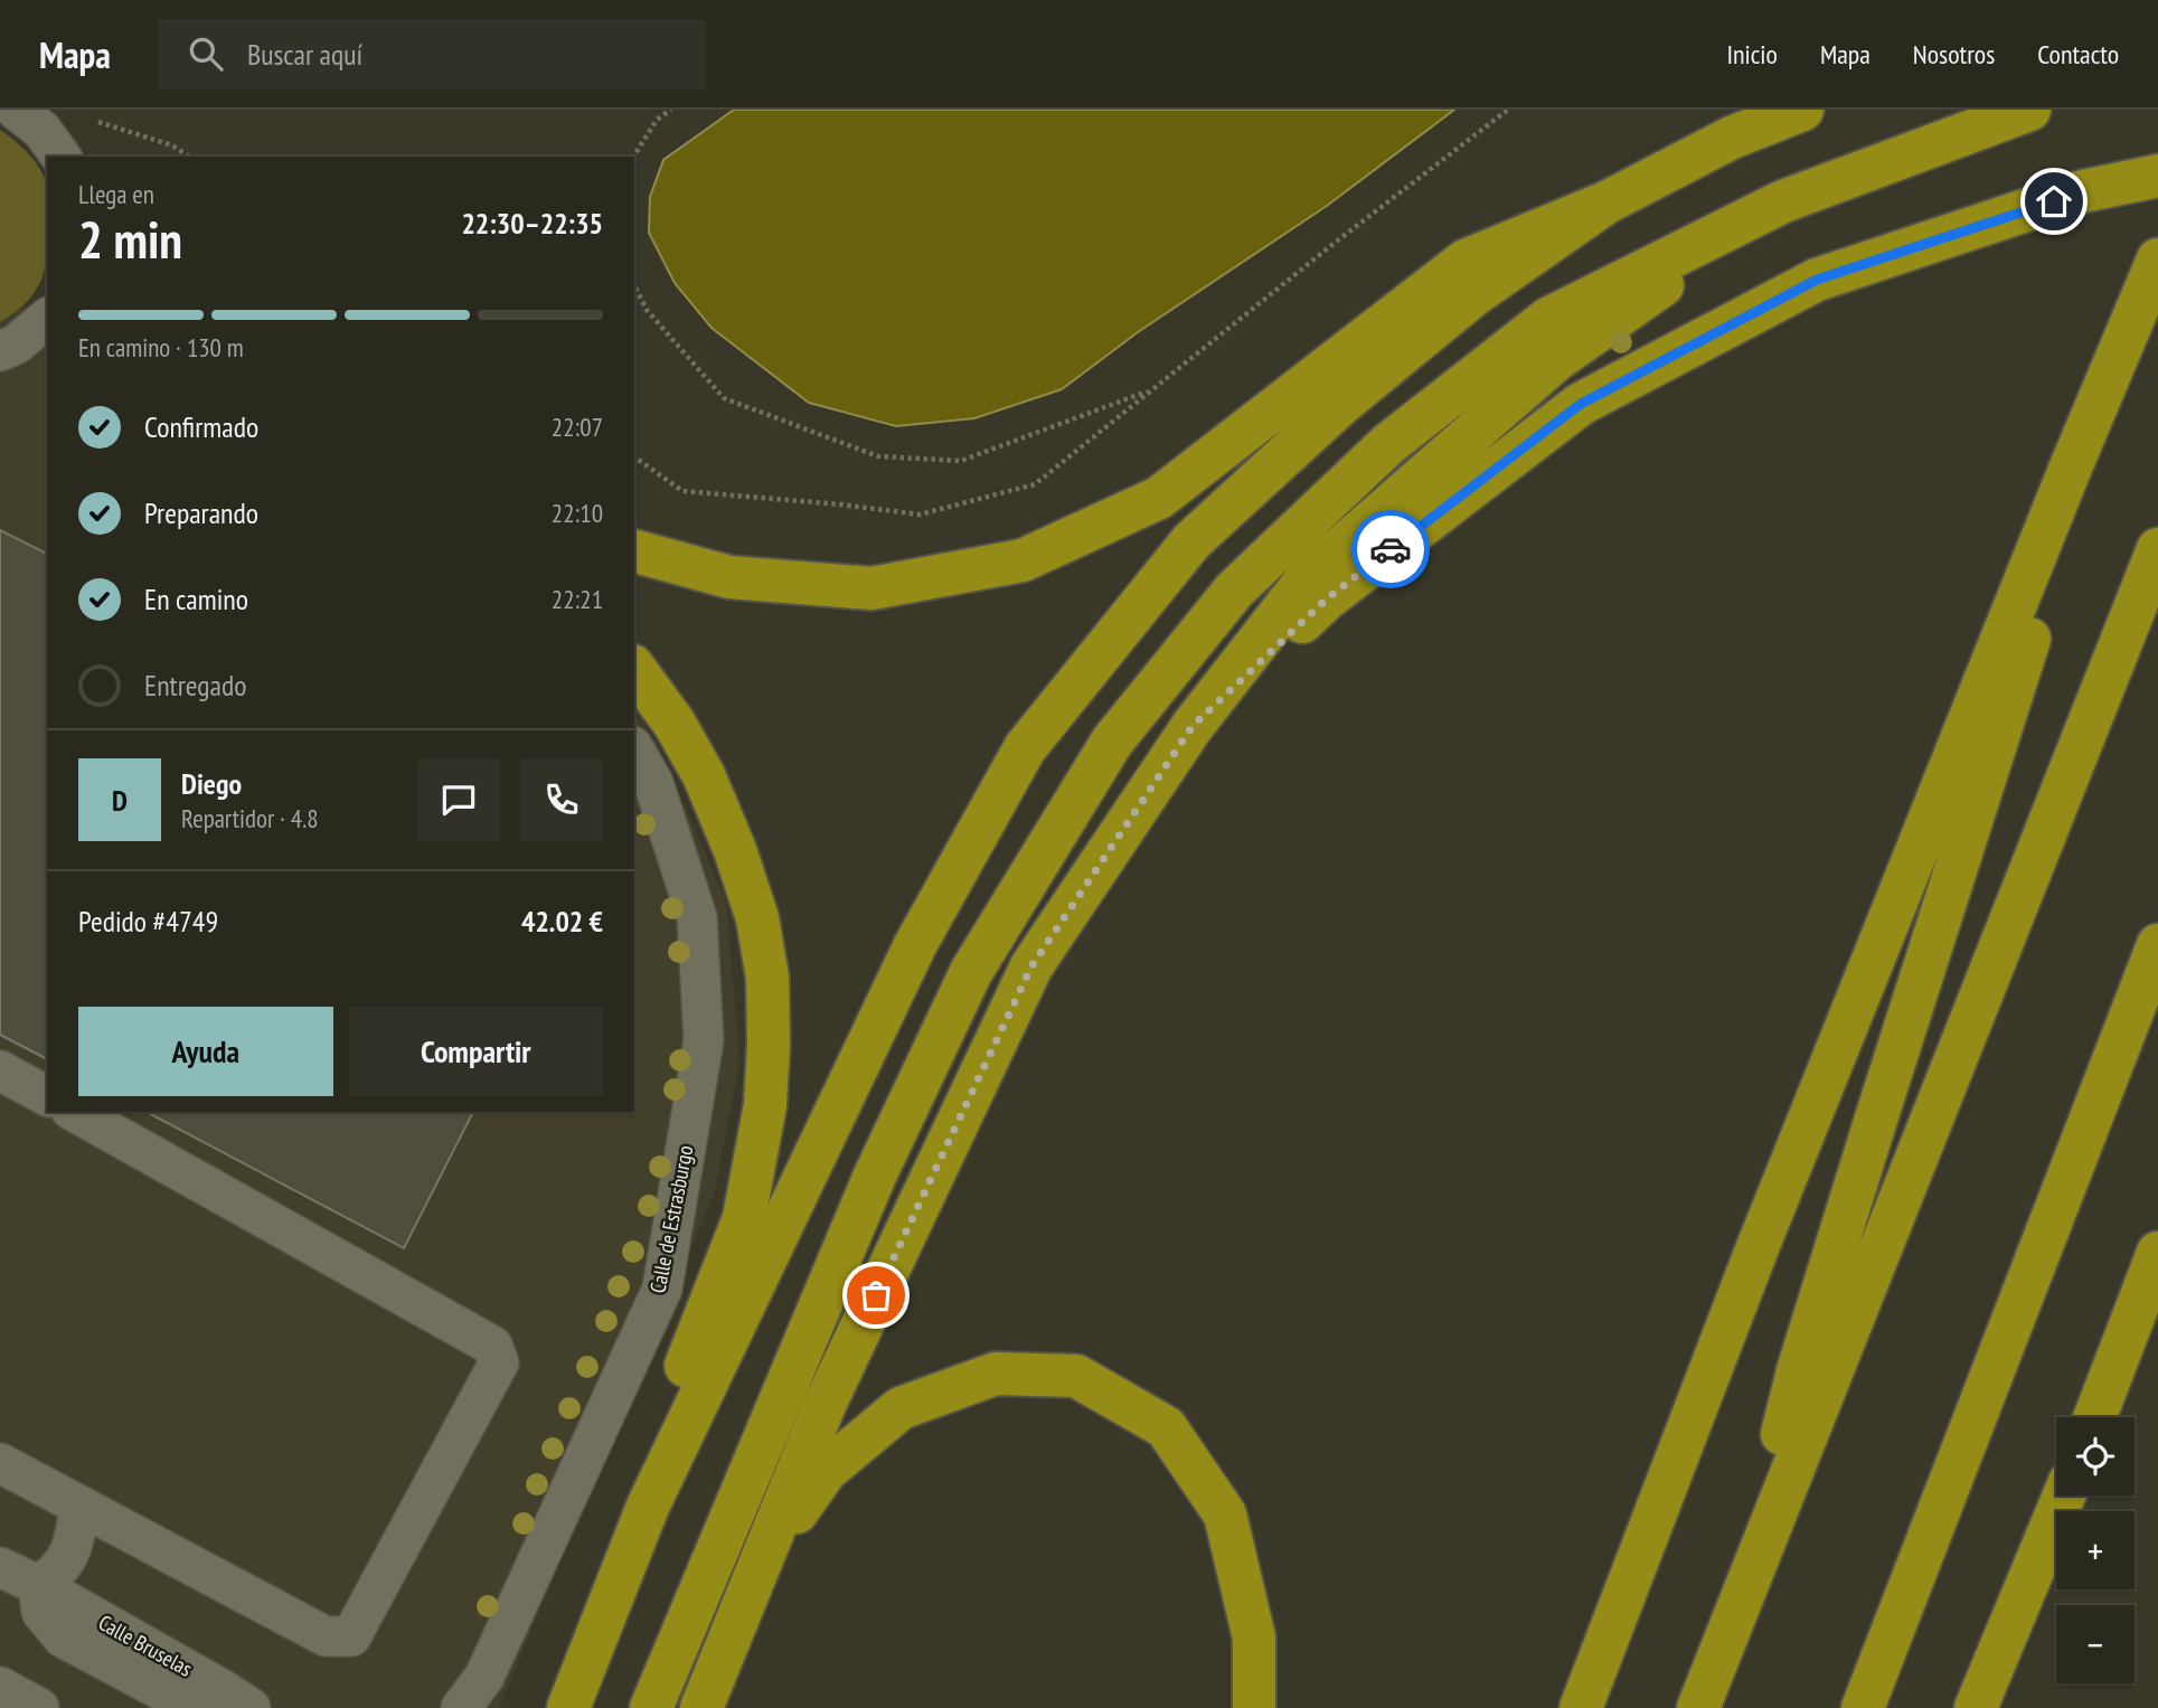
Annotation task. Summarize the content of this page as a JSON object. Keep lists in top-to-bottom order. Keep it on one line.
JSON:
{"streets":{"street":["Calle de Estrasburgo","Calle Bruselas"]},"page":{"header":"Mapa","search":"Buscar aquí","nav":["Inicio","Mapa","Nosotros","Contacto"],"heading":["2 min","Llega en","22:30–22:35"],"panel":["Diego","Repartidor · 4.8","Pedido #4749","42.02 €"],"bar":"En camino · 130 m","list":[["Confirmado","22:07"],["Preparando","22:10"],["En camino","22:21"],"Entregado"],"round":"D","buttons":["Ayuda","Compartir"],"map_buttons":["+","−"]}}
